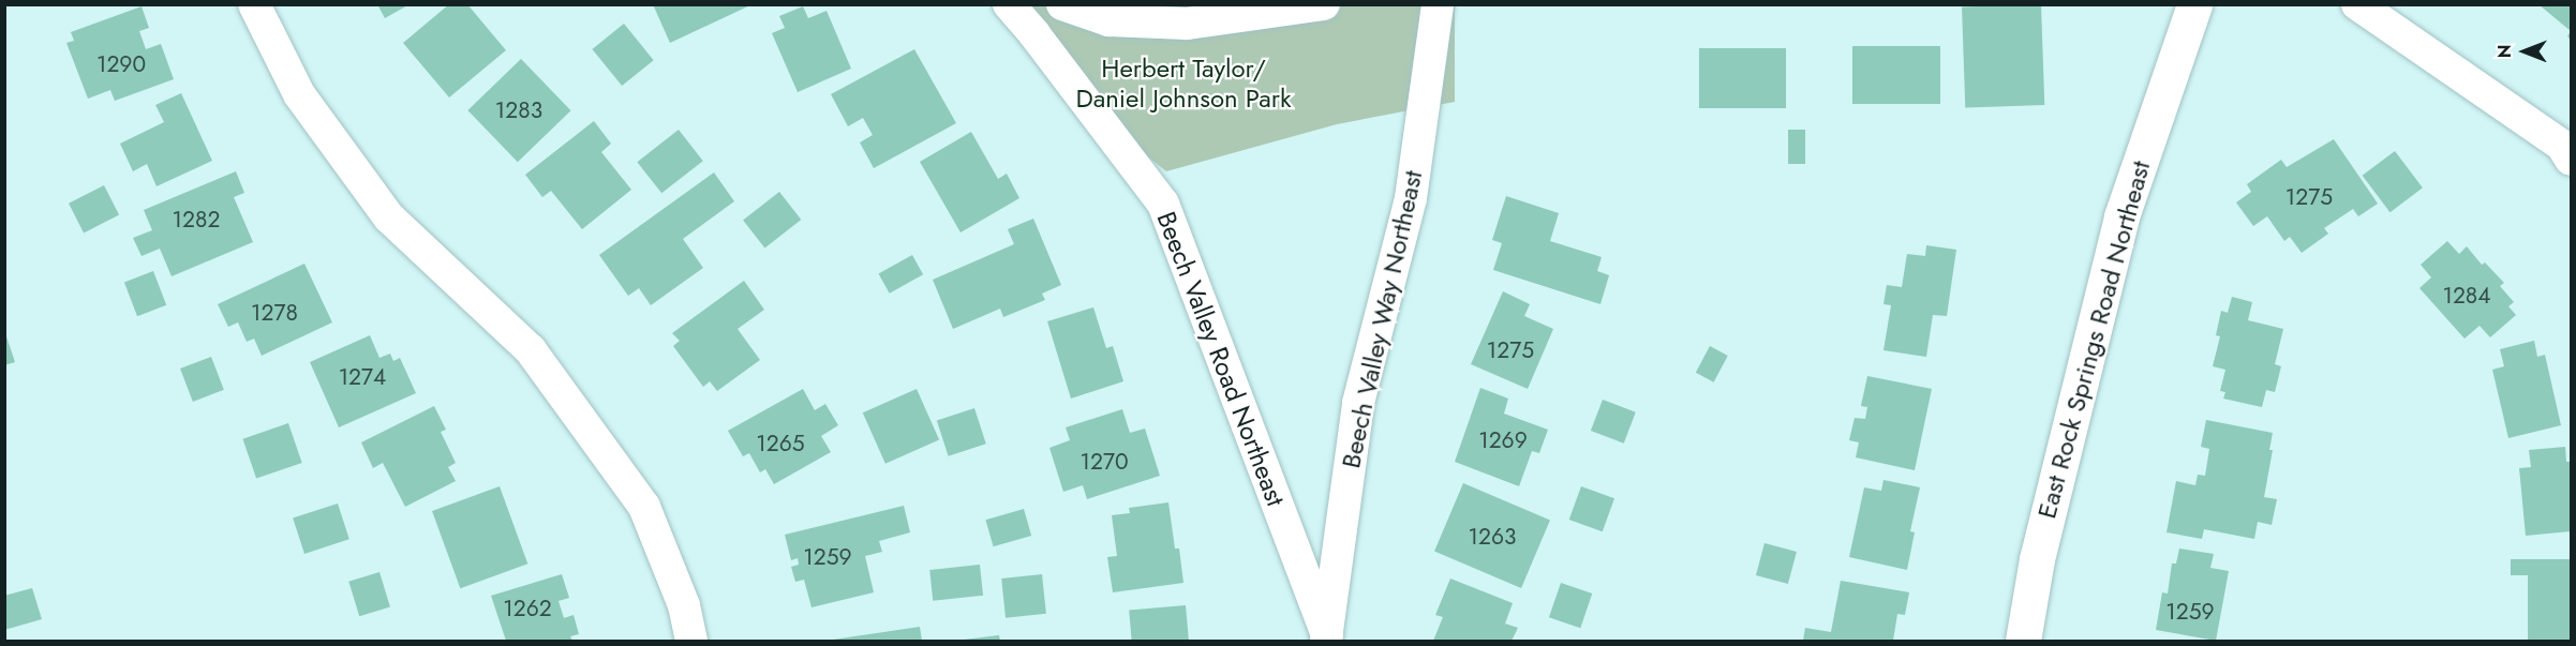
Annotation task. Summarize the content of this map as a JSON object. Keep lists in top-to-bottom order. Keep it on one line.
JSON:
{"streets":{"street":["Beech Valley Way Northeast","East Rock Springs Road Northeast","Beech Valley Road Northeast"]},"crossings":[["Beech Valley Way Northeast","Beech Valley Road Northeast"]],"parks":["Herbert Taylor/ Daniel Johnson Park"],"house_numbers":["1290","1283","1275","1282","1284","1278","1275","1274","1269","1265","1270","1263","1259","1262","1259"],"north":"left"}
